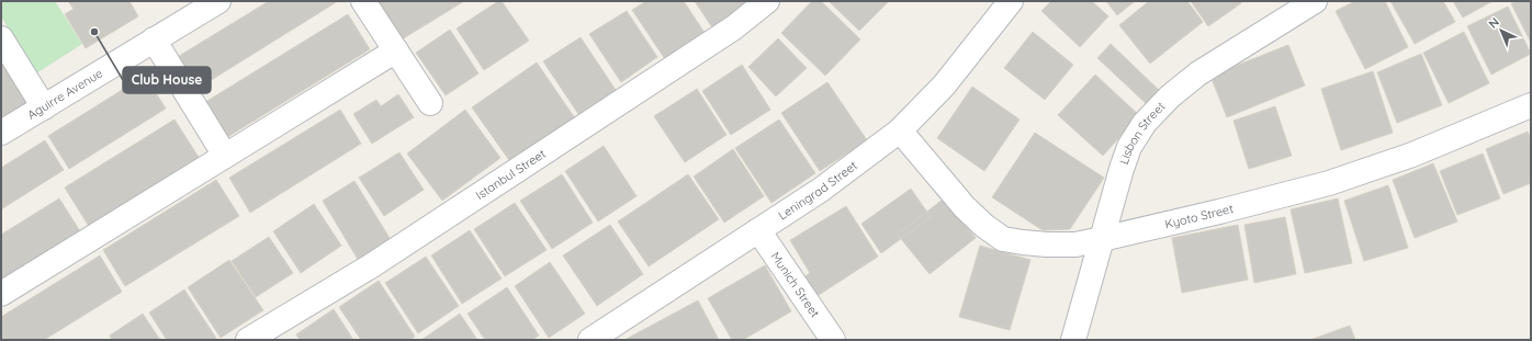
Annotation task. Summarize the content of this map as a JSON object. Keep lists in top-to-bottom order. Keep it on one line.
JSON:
{"streets":{"street":["Aguirre Avenue","Lisbon Street","Istanbul Street","Leningrad Street","Kyoto Street","Munich Street"]},"crossings":[["Lisbon Street","Kyoto Street"],["Leningrad Street","Kyoto Street"],["Leningrad Street","Munich Street"]],"places":["Club House"],"north":"top left"}
